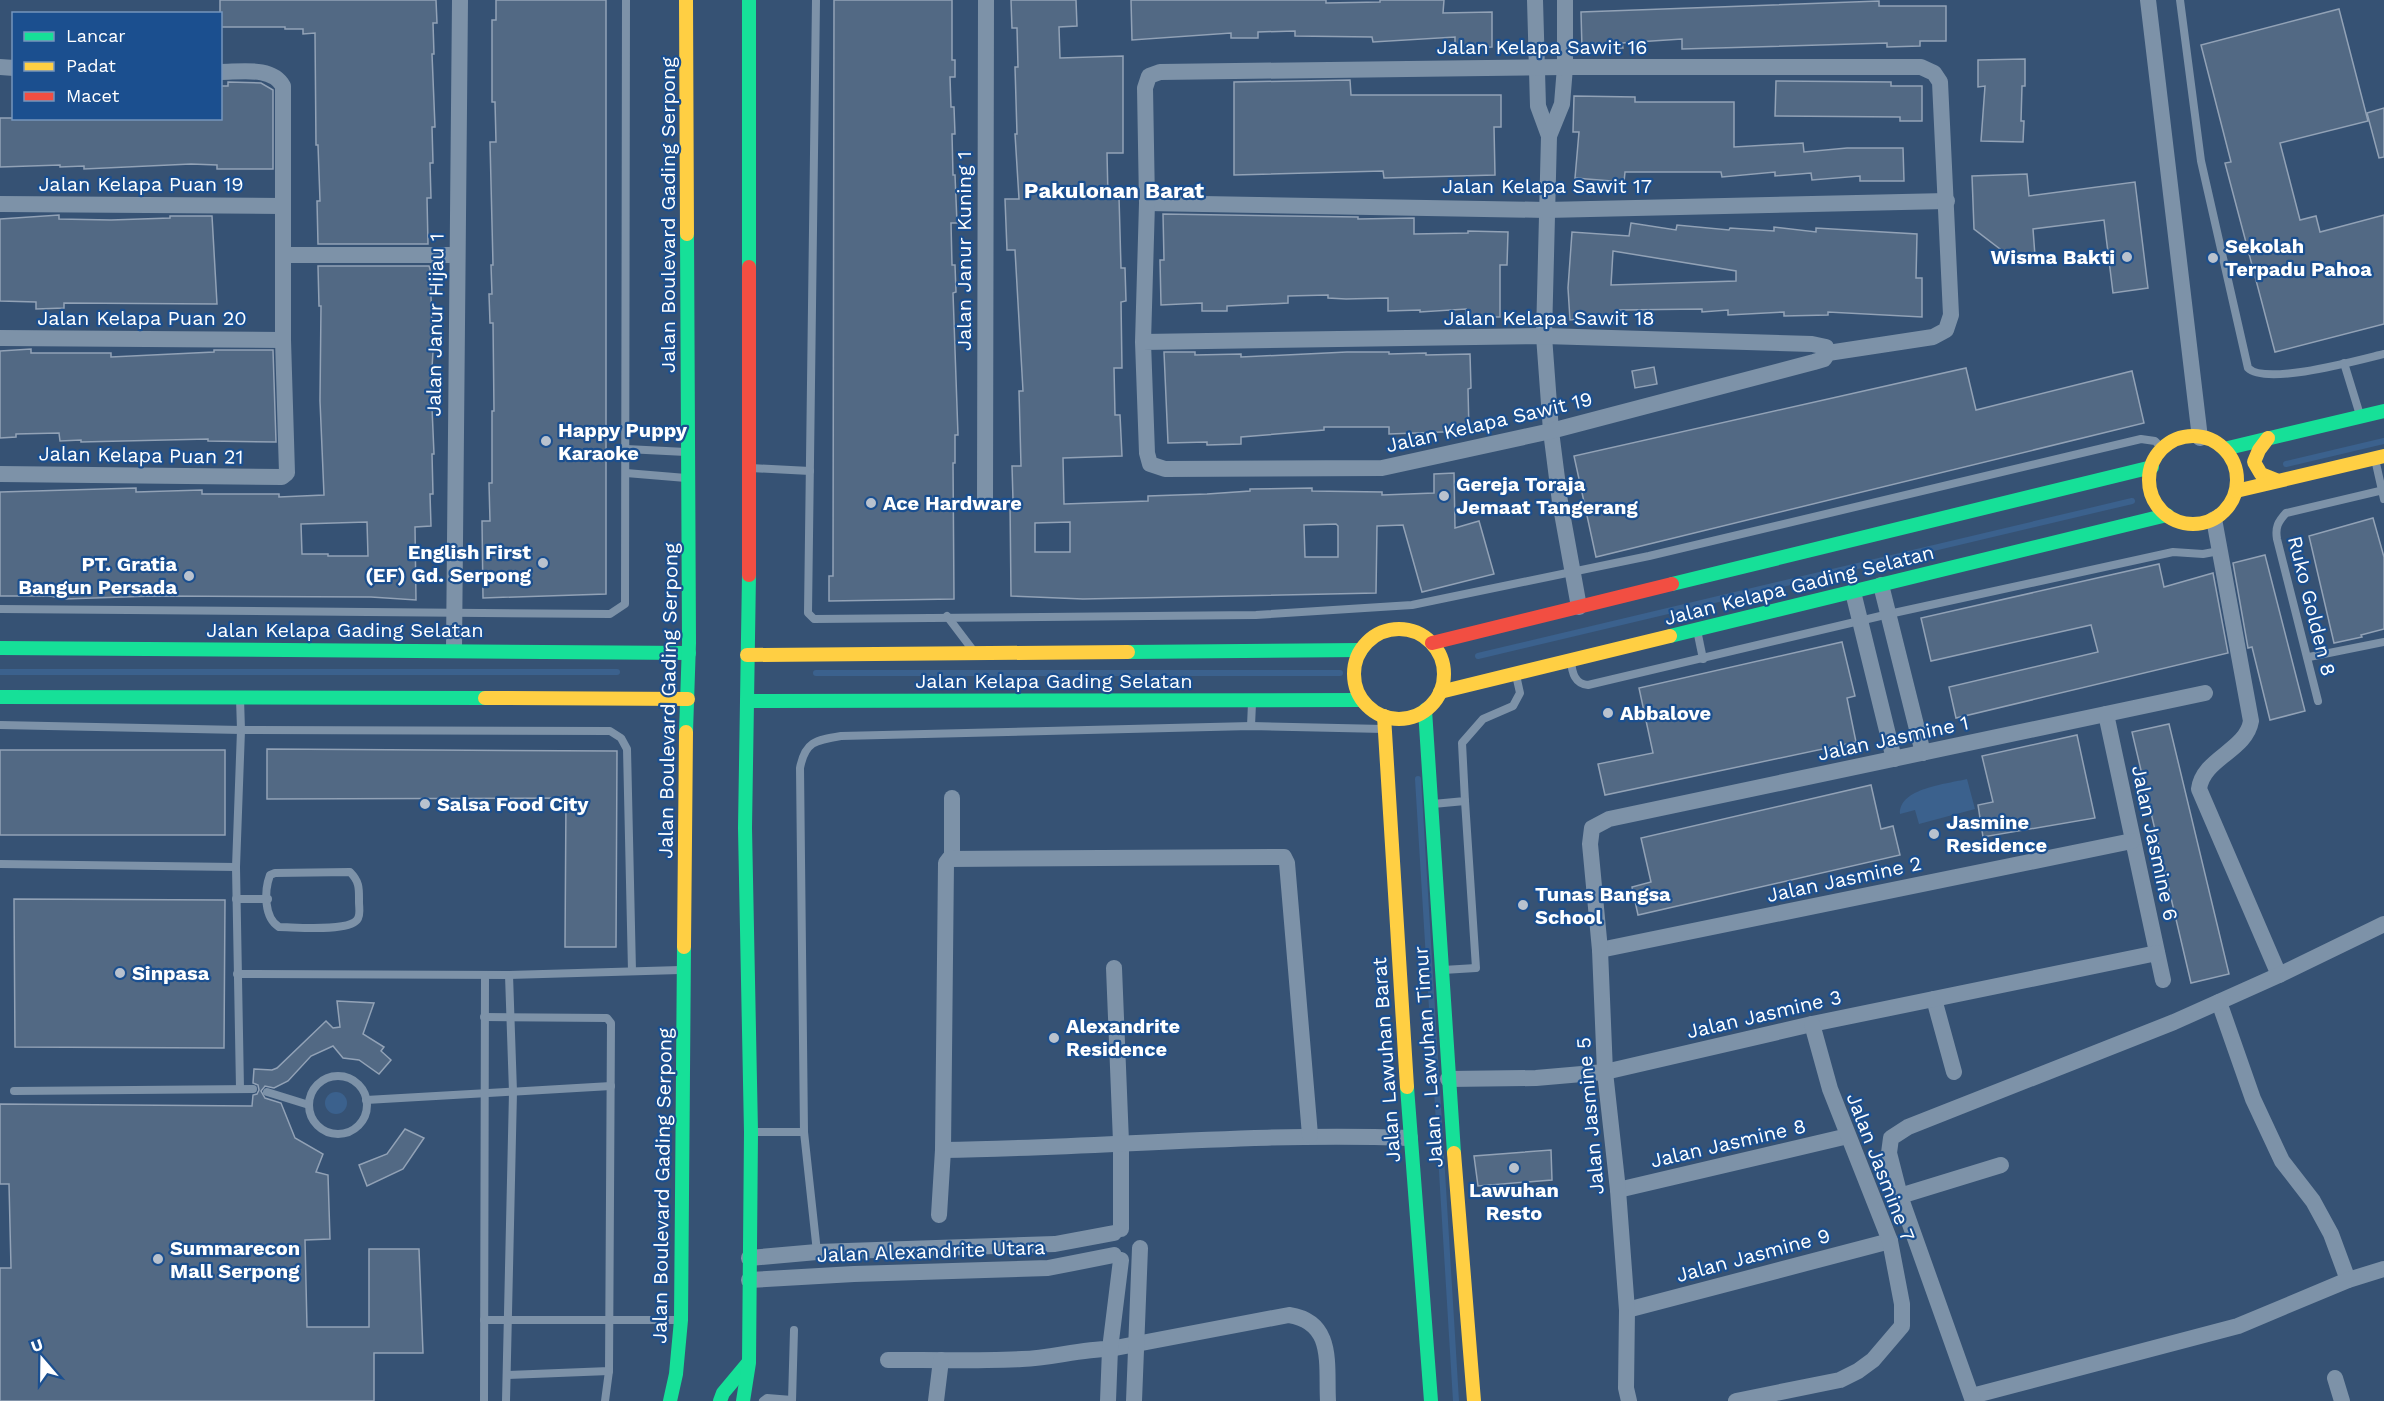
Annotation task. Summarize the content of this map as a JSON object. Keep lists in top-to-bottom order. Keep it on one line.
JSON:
{"streets":{"street":["Jalan Kelapa Sawit 16","Jalan Kelapa Puan 19","Jalan Kelapa Sawit 17","Jalan Boulevard Gading Serpong","Jalan Janur Kuning 1","Jalan Kelapa Puan 20","Jalan Kelapa Sawit 18","Jalan Janur Hijau 1","Jalan Kelapa Sawit 19","Jalan Kelapa Puan 21","Jalan Kelapa Gading Selatan","Jalan Jasmine 1","Jalan Jasmine 6","Jalan Jasmine 2","Jalan Jasmine 3","Jalan . Lawuhan Timur","Jalan Lawuhan Barat","Jalan Jasmine 5","Jalan Jasmine 8","Jalan Jasmine 7","Jalan Alexandrite Utara","Jalan Jasmine 9"],"lane":["Ruko Golden 8"]},"crossings":[["Jalan Kelapa Sawit 16","Jalan Kelapa Sawit 17"],["Jalan Kelapa Sawit 16","Jalan Kelapa Sawit 18"],["Jalan Kelapa Sawit 17","Jalan Kelapa Sawit 18"],["Jalan Boulevard Gading Serpong","Jalan Kelapa Gading Selatan"],["Jalan Kelapa Puan 20","Jalan Kelapa Puan 21"],["Jalan Kelapa Sawit 18","Jalan Kelapa Sawit 19"],["Jalan Janur Hijau 1","Jalan Kelapa Gading Selatan"],["Jalan Kelapa Gading Selatan","Jalan . Lawuhan Timur"],["Jalan Kelapa Gading Selatan","Jalan Lawuhan Barat"],["Jalan Jasmine 1","Jalan Jasmine 6"],["Jalan Jasmine 1","Jalan Jasmine 5"],["Jalan Jasmine 6","Jalan Jasmine 2"],["Jalan Jasmine 6","Jalan Jasmine 3"],["Jalan Jasmine 2","Jalan Jasmine 5"],["Jalan Jasmine 3","Jalan . Lawuhan Timur"],["Jalan Jasmine 3","Jalan Jasmine 5"],["Jalan Jasmine 3","Jalan Jasmine 7"],["Jalan . Lawuhan Timur","Jalan Lawuhan Barat"],["Jalan Jasmine 5","Jalan Jasmine 8"],["Jalan Jasmine 5","Jalan Jasmine 9"],["Jalan Jasmine 8","Jalan Jasmine 7"],["Jalan Jasmine 7","Jalan Jasmine 9"]],"districts":["Pakulonan Barat"],"places":["Wisma Bakti","Sekolah Terpadu Pahoa","Happy Puppy Karaoke","Gereja Toraja Jemaat Tangerang","Ace Hardware","English First (EF) Gd. Serpong","PT. Gratia Bangun Persada","Abbalove","Salsa Food City","Jasmine Residence","Tunas Bangsa School","Sinpasa","Alexandrite Residence","Lawuhan Resto","Summarecon Mall Serpong"],"legend":["Lancar","Padat","Macet"],"north":"top"}
